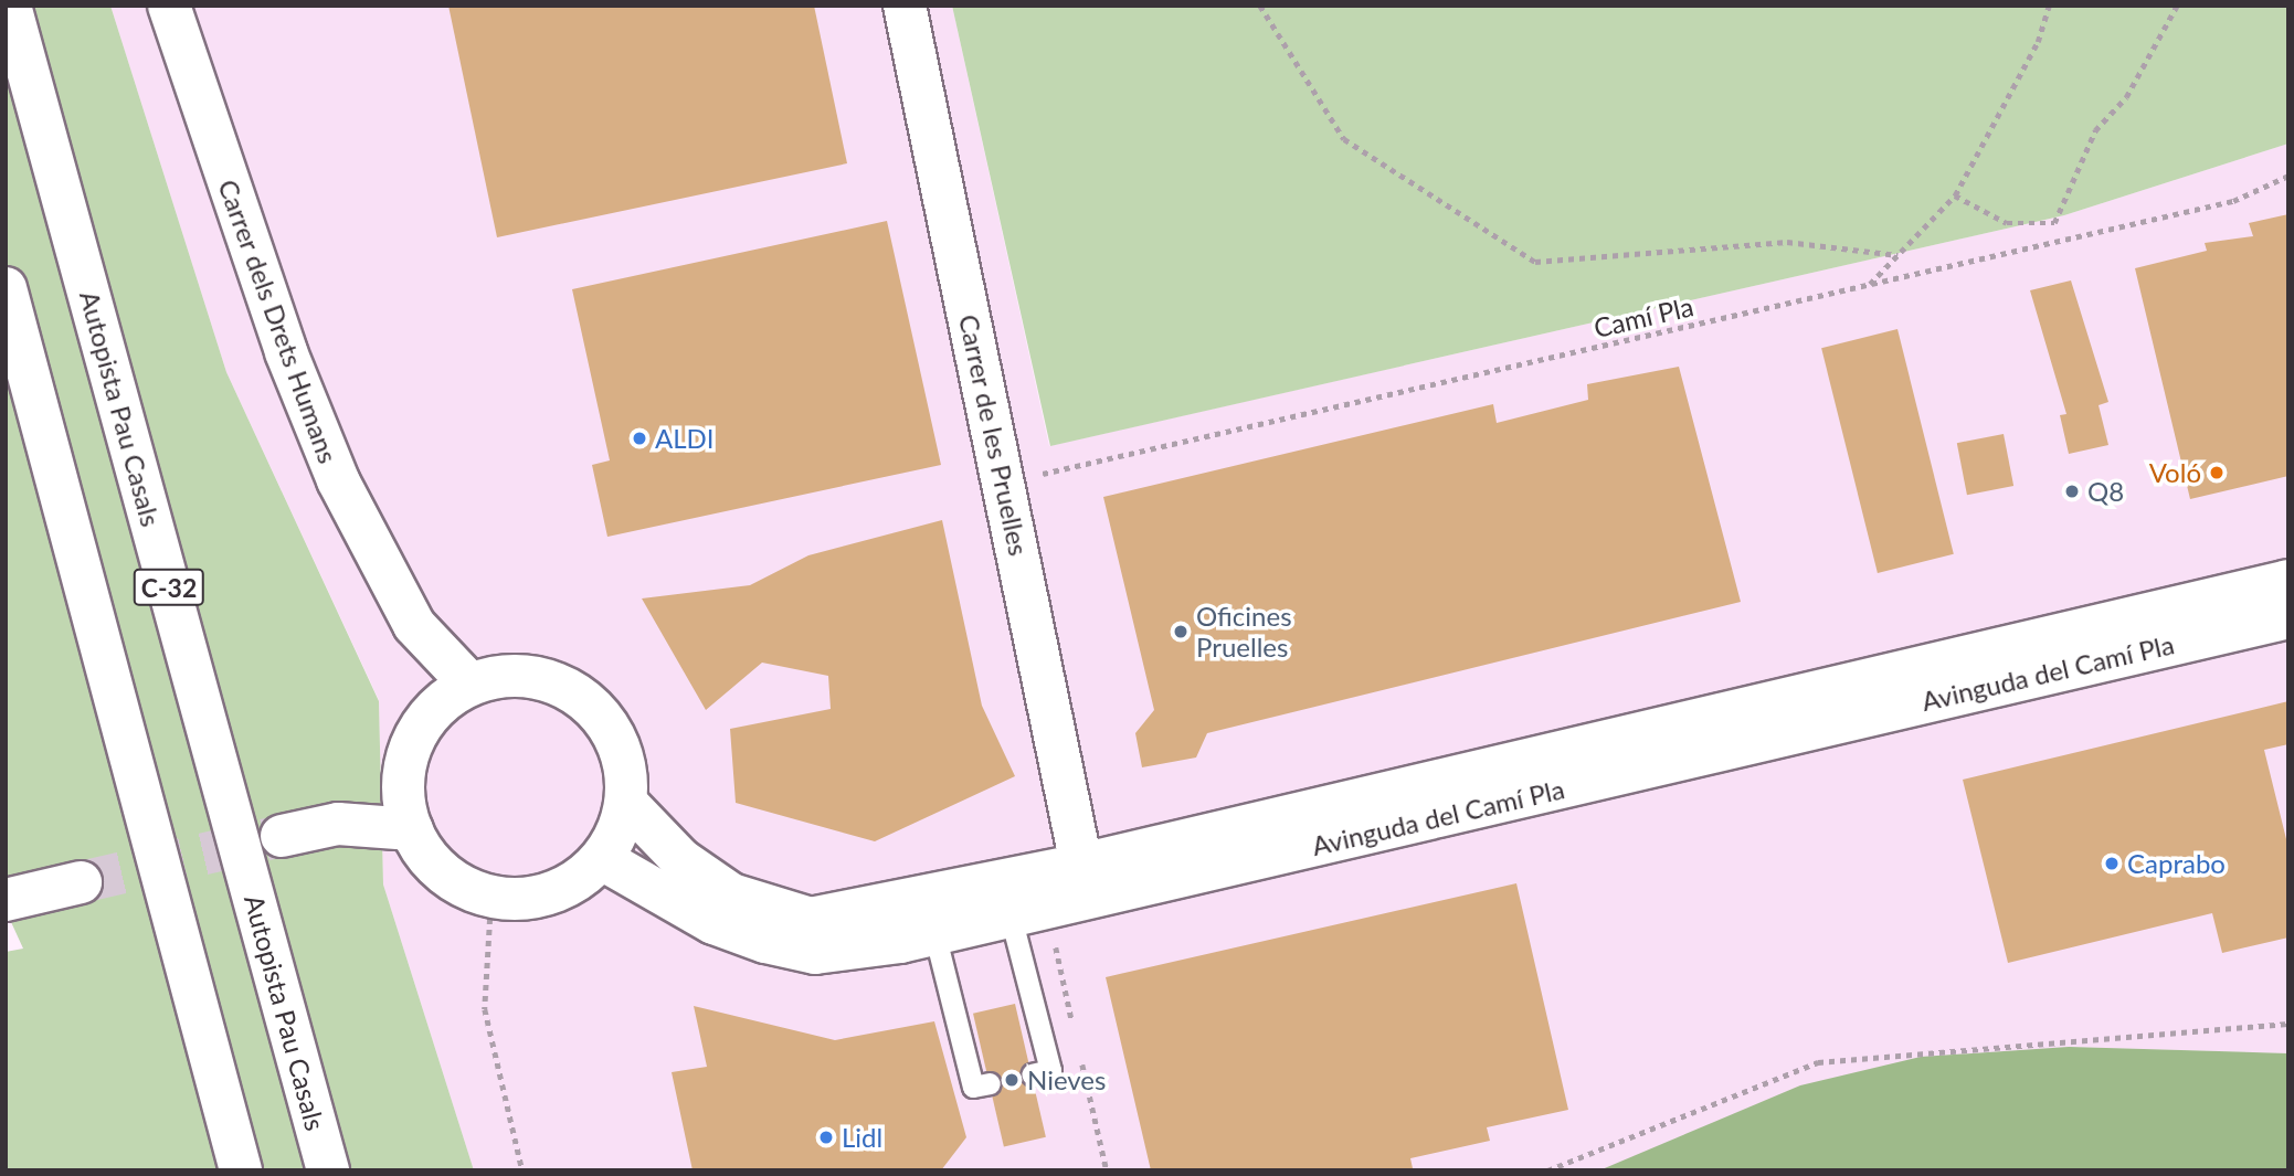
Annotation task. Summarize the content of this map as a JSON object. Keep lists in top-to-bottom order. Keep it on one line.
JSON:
{"streets":{"main road":["Carrer dels Drets Humans","Autopista Pau Casals","Carrer de les Pruelles","C-32","Avinguda del Camí Pla"],"path":["Camí Pla"]},"crossings":[["Camí Pla","Carrer de les Pruelles"],["Carrer dels Drets Humans","Avinguda del Camí Pla"],["Carrer de les Pruelles","Avinguda del Camí Pla"]],"places":["ALDI","Voló","Q8","Oficines Pruelles","Caprabo","Nieves","Lidl"]}
